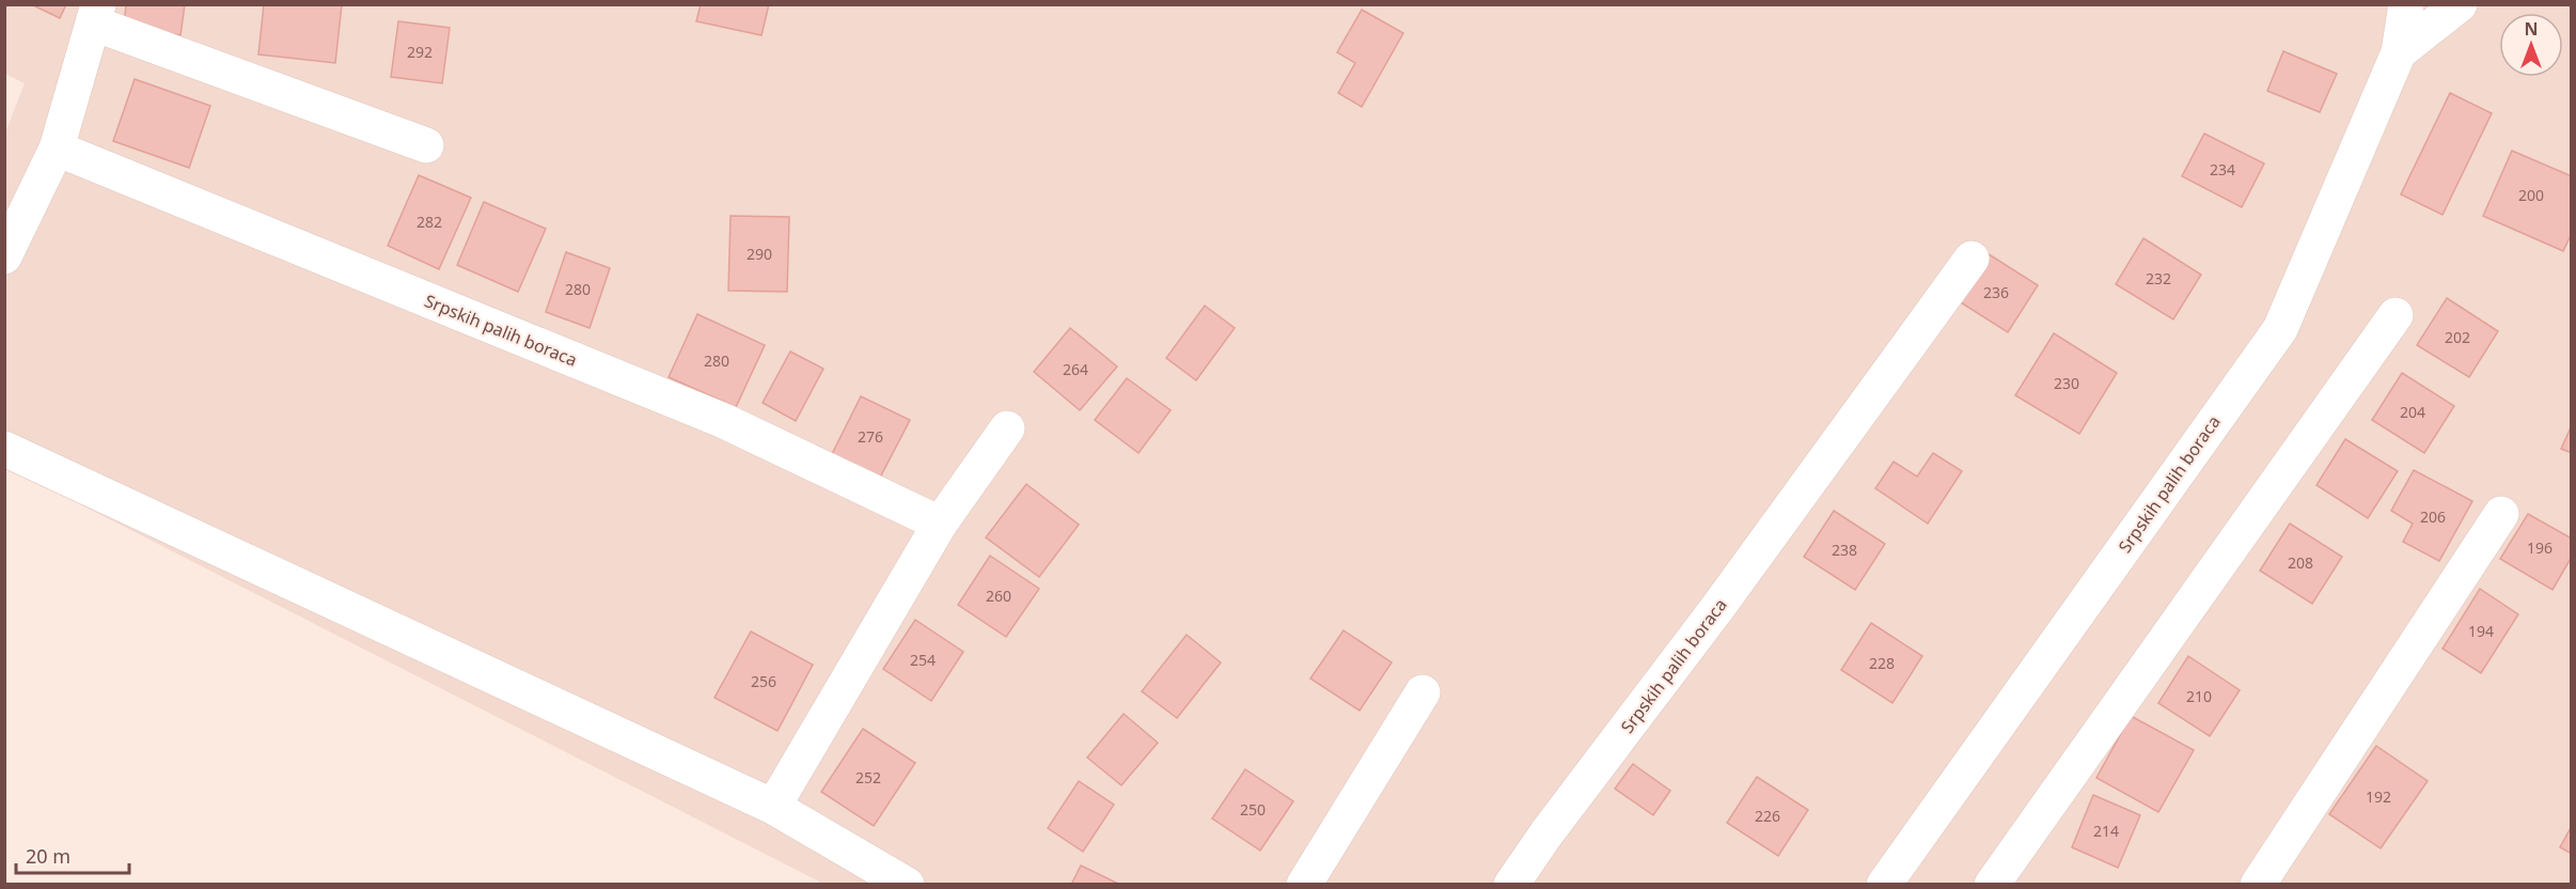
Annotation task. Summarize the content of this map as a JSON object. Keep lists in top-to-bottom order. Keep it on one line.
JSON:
{"streets":{"street":["Srpskih palih boraca"]},"house_numbers":["292","234","200","282","290","232","280","236","202","280","264","230","204","276","206","196","238","208","260","194","254","228","256","210","252","192","250","226","214"],"scale_bar":"20 m","north":"top"}
